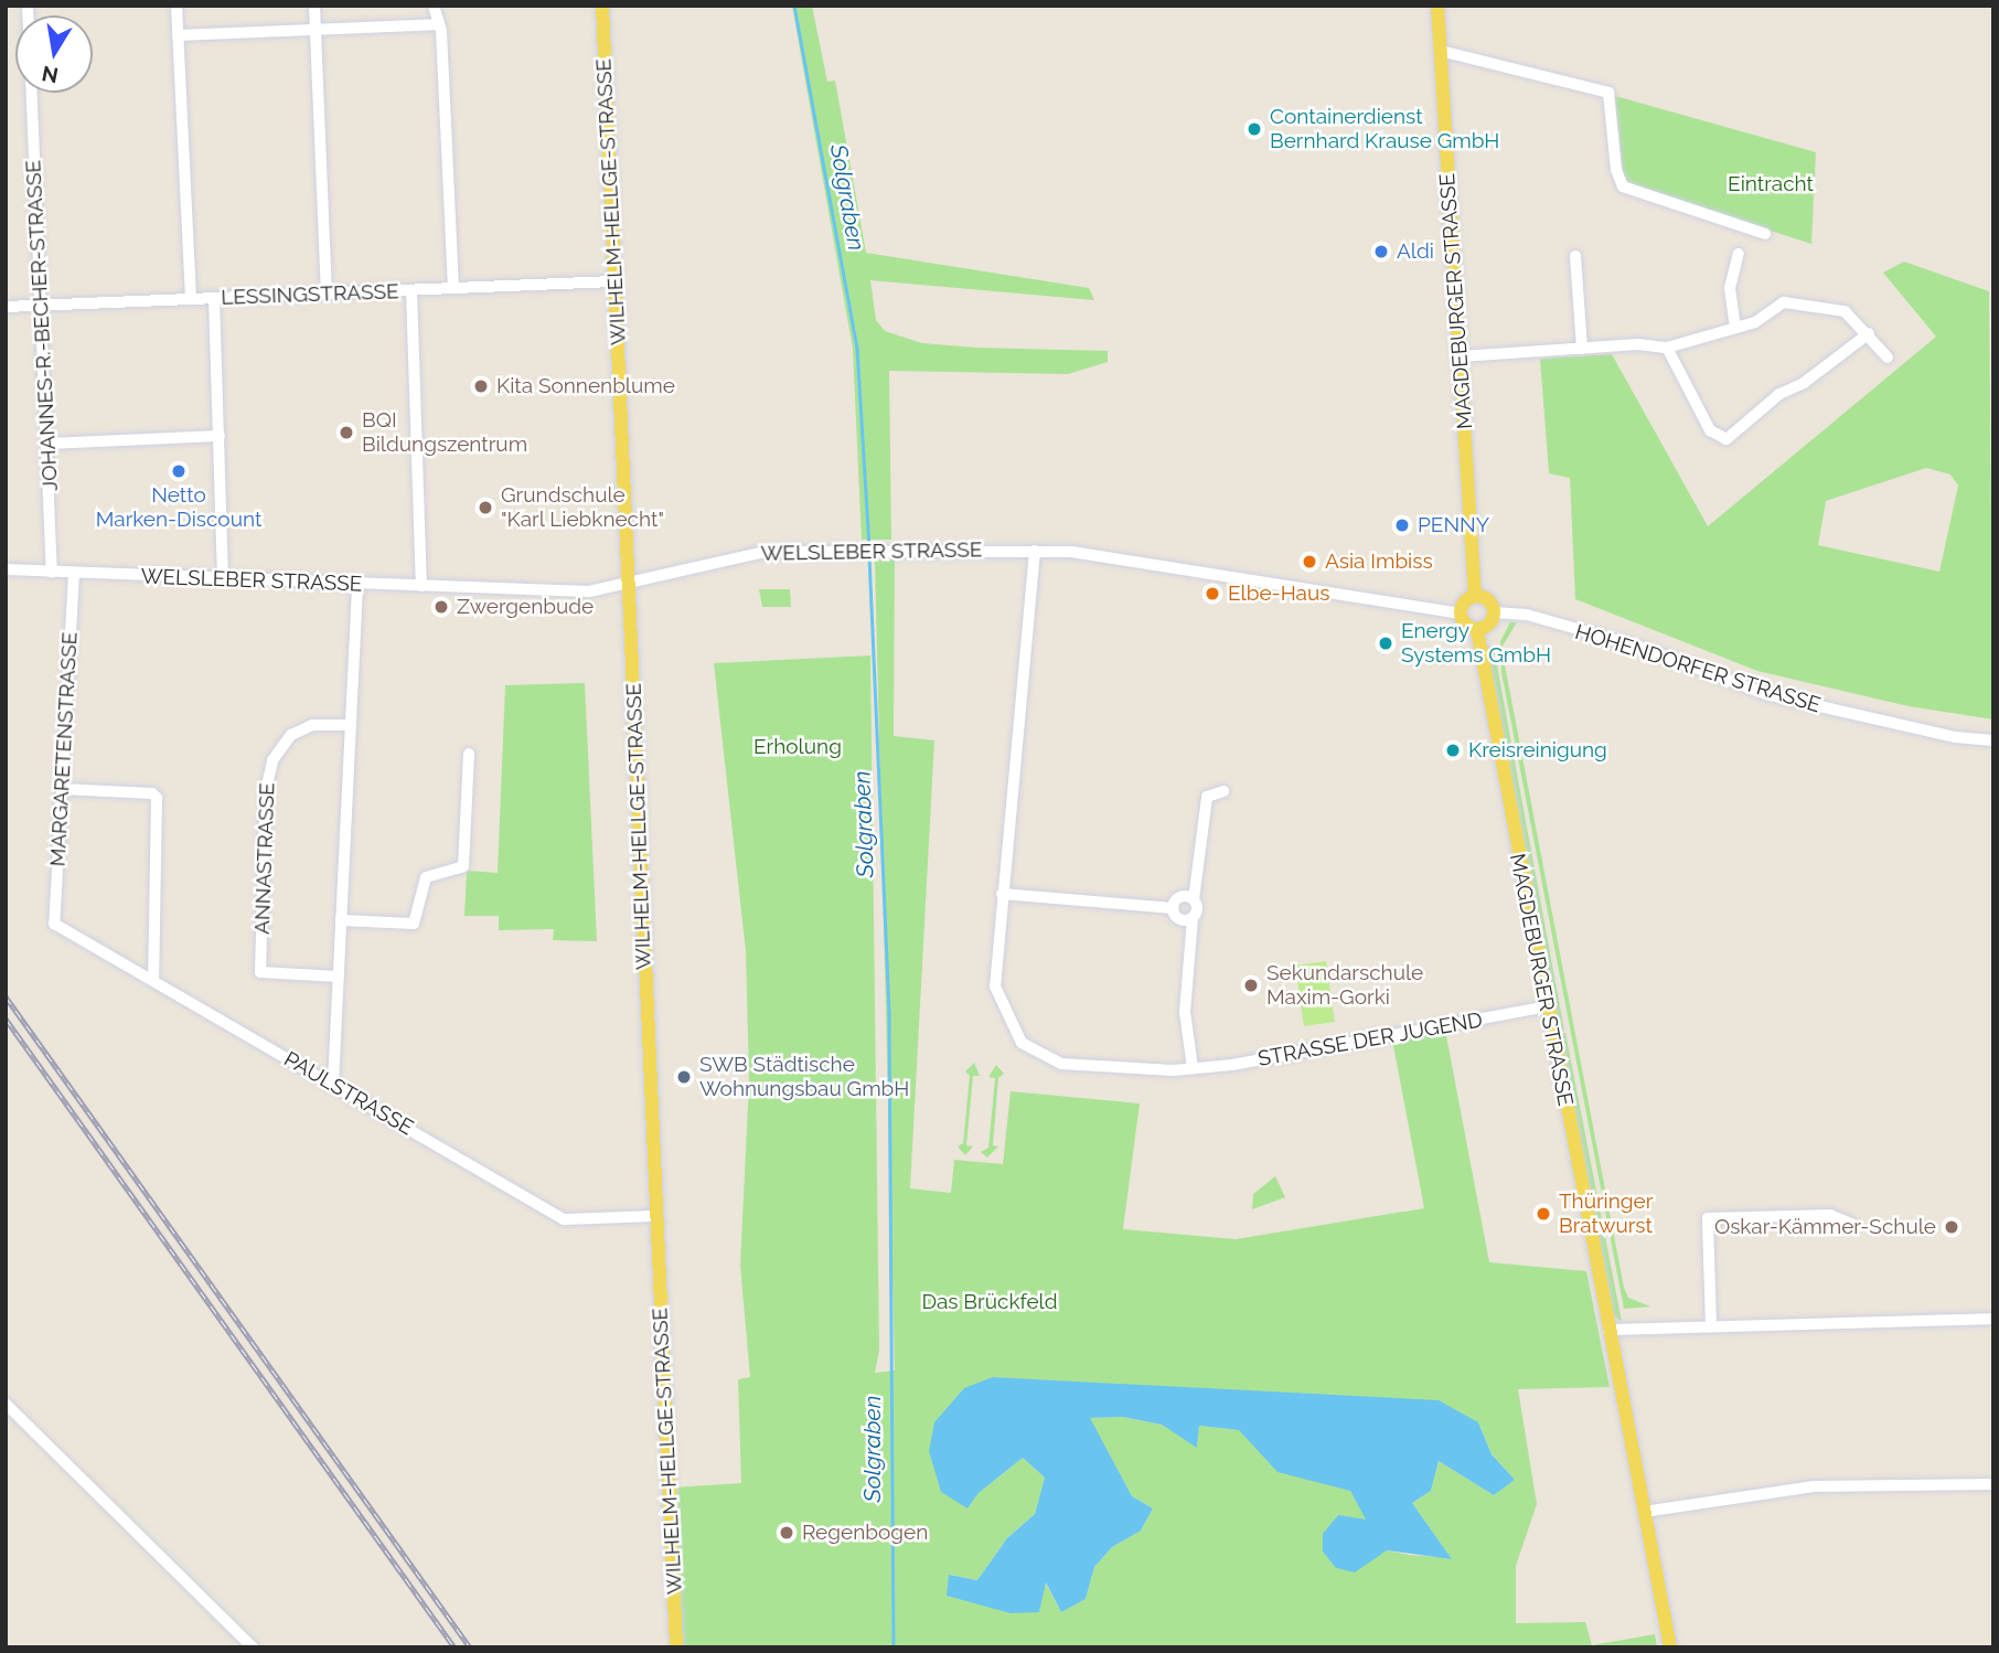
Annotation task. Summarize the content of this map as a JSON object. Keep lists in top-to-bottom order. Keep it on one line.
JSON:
{"streets":{"main road":["WILHELM-HELLGE-STRASSE","MAGDEBURGER STRASSE"],"street":["LESSINGSTRASSE","JOHANNES-R.-BECHER-STRASSE","WELSLEBER STRASSE","HOHENDORFER STRASSE","MARGARETENSTRASSE","ANNASTRASSE","STRASSE DER JUGEND","PAULSTRASSE"]},"crossings":[["WILHELM-HELLGE-STRASSE","LESSINGSTRASSE"],["WILHELM-HELLGE-STRASSE","WELSLEBER STRASSE"],["WILHELM-HELLGE-STRASSE","PAULSTRASSE"],["LESSINGSTRASSE","JOHANNES-R.-BECHER-STRASSE"],["MAGDEBURGER STRASSE","WELSLEBER STRASSE"],["MAGDEBURGER STRASSE","HOHENDORFER STRASSE"],["MAGDEBURGER STRASSE","STRASSE DER JUGEND"],["JOHANNES-R.-BECHER-STRASSE","WELSLEBER STRASSE"],["WELSLEBER STRASSE","HOHENDORFER STRASSE"],["WELSLEBER STRASSE","MARGARETENSTRASSE"],["WELSLEBER STRASSE","STRASSE DER JUGEND"],["MARGARETENSTRASSE","PAULSTRASSE"]],"water":["Solgraben"],"parks":["Eintracht","Erholung","Das Brückfeld"],"places":["Containerdienst Bernhard Krause GmbH","Aldi","Kita Sonnenblume","BQI Bildungszentrum","Netto Marken-Discount","Grundschule \"Karl Liebknecht\"","PENNY","Asia Imbiss","Elbe-Haus","Zwergenbude","Energy Systems GmbH","Kreisreinigung","Sekundarschule Maxim-Gorki","SWB Städtische Wohnungsbau GmbH","Thüringer Bratwurst","Oskar-Kämmer-Schule","Regenbogen"],"north":"bottom"}
